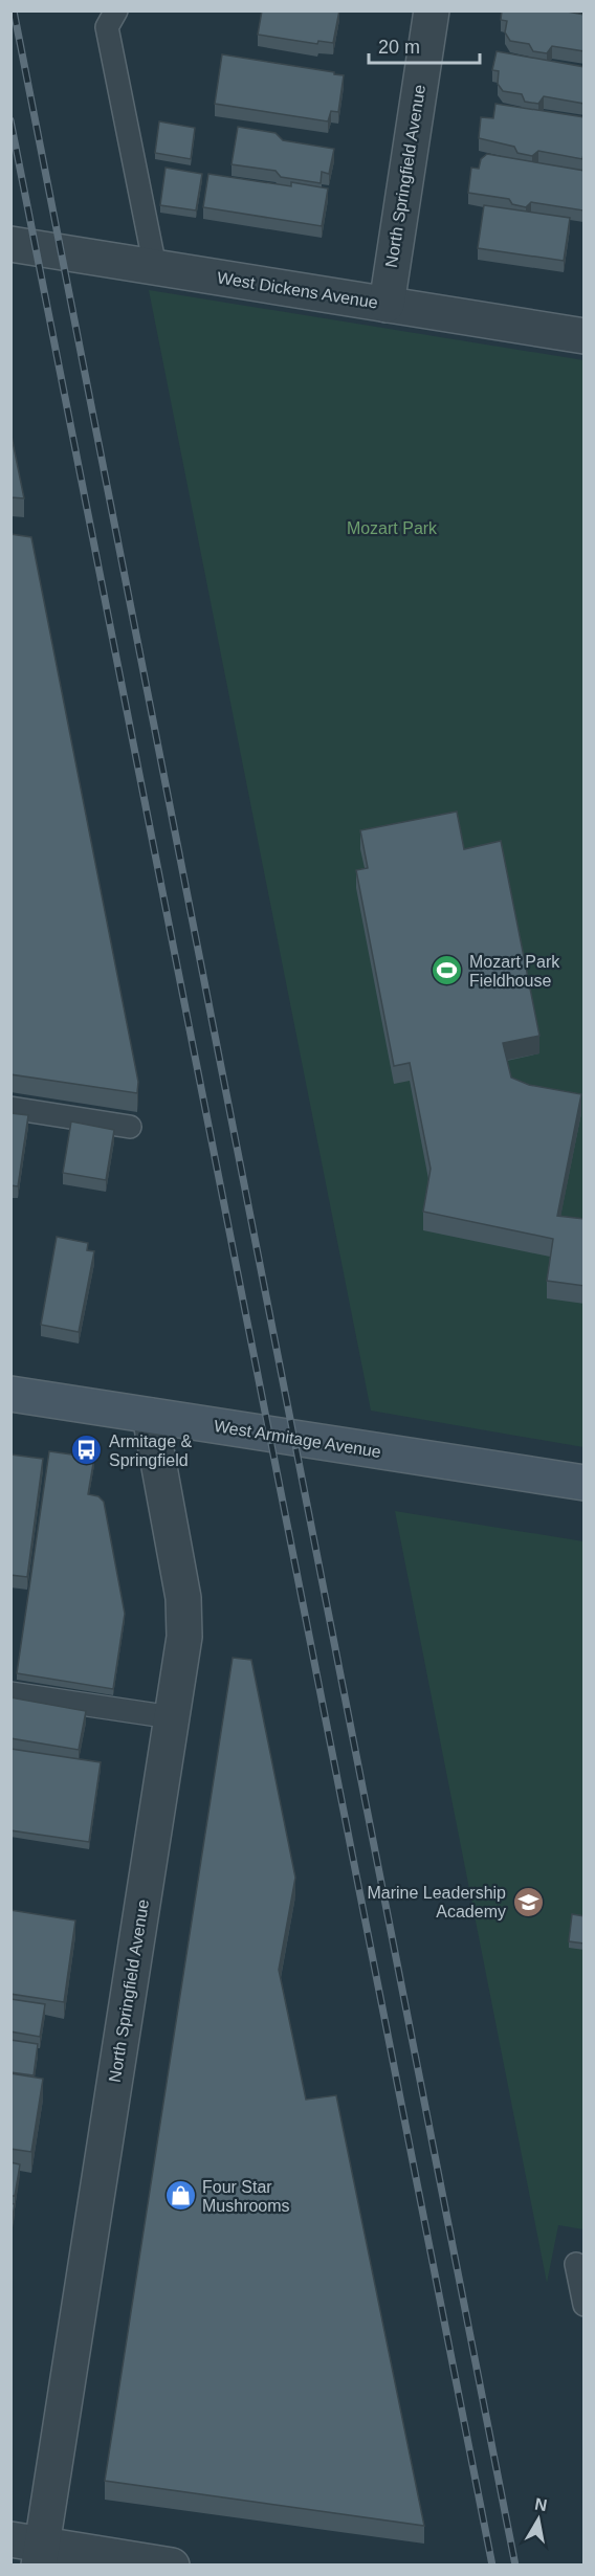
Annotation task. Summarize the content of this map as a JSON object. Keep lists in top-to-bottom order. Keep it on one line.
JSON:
{"streets":{"main road":["West Armitage Avenue"],"street":["North Springfield Avenue","West Dickens Avenue"]},"crossings":[["North Springfield Avenue","West Dickens Avenue"],["North Springfield Avenue","West Armitage Avenue"]],"parks":["Mozart Park"],"places":{"sports":["Mozart Park Fieldhouse"],"bus stop":["Armitage & Springfield"],"school or university":["Marine Leadership Academy"],"shop":["Four Star Mushrooms"]},"scale_bar":"20 m","north":"top"}
